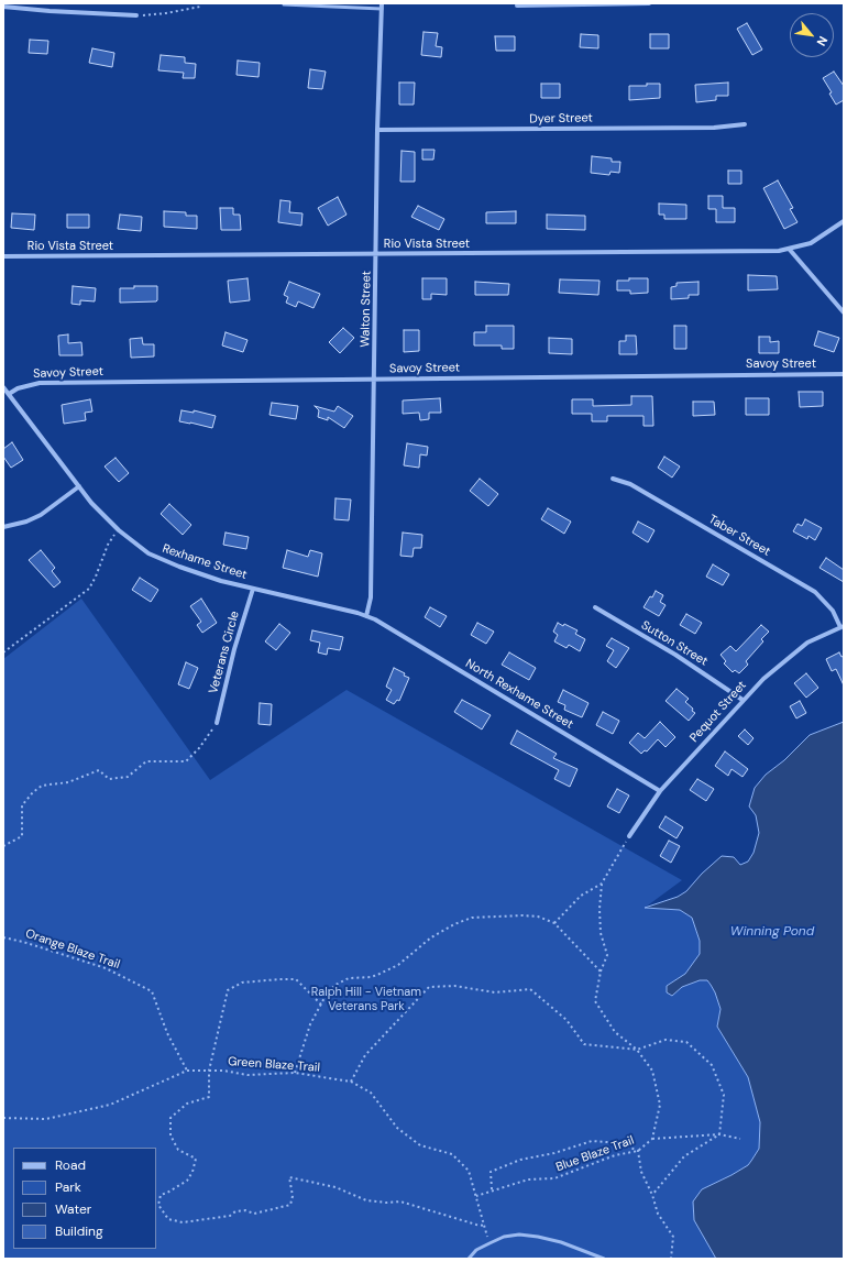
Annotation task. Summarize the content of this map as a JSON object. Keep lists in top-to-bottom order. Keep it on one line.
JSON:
{"streets":{"street":["Dyer Street","Rio Vista Street","Walton Street","Savoy Street","Taber Street","Rexhame Street","Sutton Street","Veterans Circle","North Rexhame Street","Pequot Street"],"path":["Orange Blaze Trail","Green Blaze Trail","Blue Blaze Trail"]},"crossings":[["Dyer Street","Walton Street"],["Rio Vista Street","Walton Street"],["Walton Street","Savoy Street"],["Walton Street","Rexhame Street"],["Walton Street","North Rexhame Street"],["Savoy Street","Rexhame Street"],["Taber Street","Pequot Street"],["Rexhame Street","Veterans Circle"],["Rexhame Street","North Rexhame Street"],["Sutton Street","Pequot Street"],["North Rexhame Street","Pequot Street"],["Orange Blaze Trail","Green Blaze Trail"],["Green Blaze Trail","Blue Blaze Trail"]],"water":["Winning Pond"],"parks":["Ralph Hill - Vietnam Veterans Park"],"legend":["Road","Park","Water","Building"],"north":"bottom right"}
